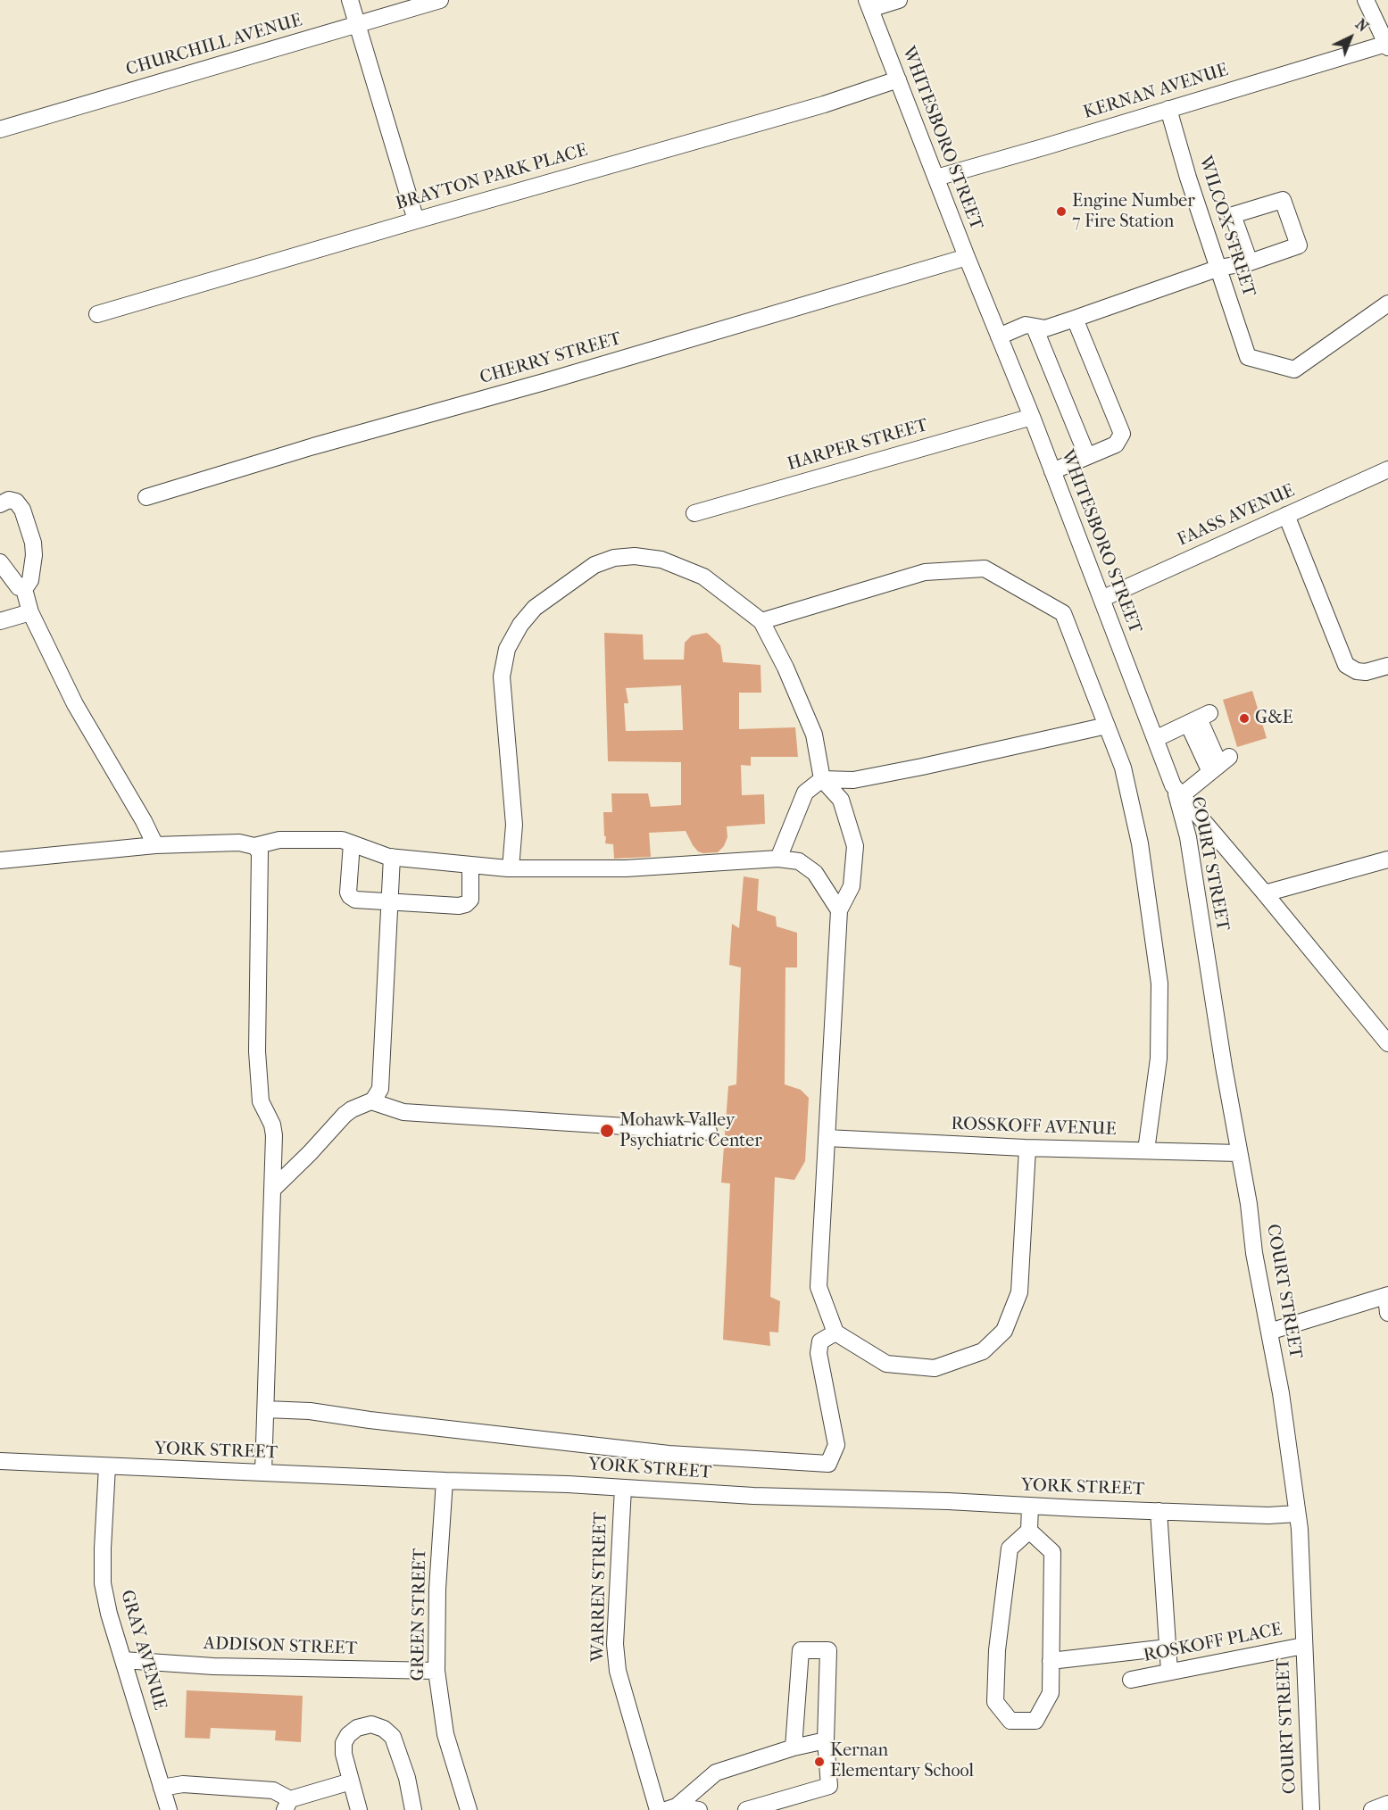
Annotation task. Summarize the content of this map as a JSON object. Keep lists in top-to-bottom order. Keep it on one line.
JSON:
{"streets":{"street":["CHURCHILL AVENUE","KERNAN AVENUE","WHITESBORO STREET","BRAYTON PARK PLACE","WILCOX STREET","CHERRY STREET","HARPER STREET","FAASS AVENUE","COURT STREET","ROSSKOFF AVENUE","YORK STREET","WARREN STREET","GREEN STREET","ROSKOFF PLACE","ADDISON STREET","GRAY AVENUE"]},"crossings":[["KERNAN AVENUE","WHITESBORO STREET"],["KERNAN AVENUE","WILCOX STREET"],["WHITESBORO STREET","BRAYTON PARK PLACE"],["WHITESBORO STREET","CHERRY STREET"],["WHITESBORO STREET","HARPER STREET"],["WHITESBORO STREET","FAASS AVENUE"],["WHITESBORO STREET","COURT STREET"],["COURT STREET","ROSSKOFF AVENUE"],["COURT STREET","YORK STREET"],["COURT STREET","ROSKOFF PLACE"],["YORK STREET","WARREN STREET"],["YORK STREET","GREEN STREET"],["YORK STREET","GRAY AVENUE"],["GREEN STREET","ADDISON STREET"],["ADDISON STREET","GRAY AVENUE"]],"places":["Engine Number 7 Fire Station","G&E","Mohawk Valley Psychiatric Center","Kernan Elementary School"],"north":"top right"}
